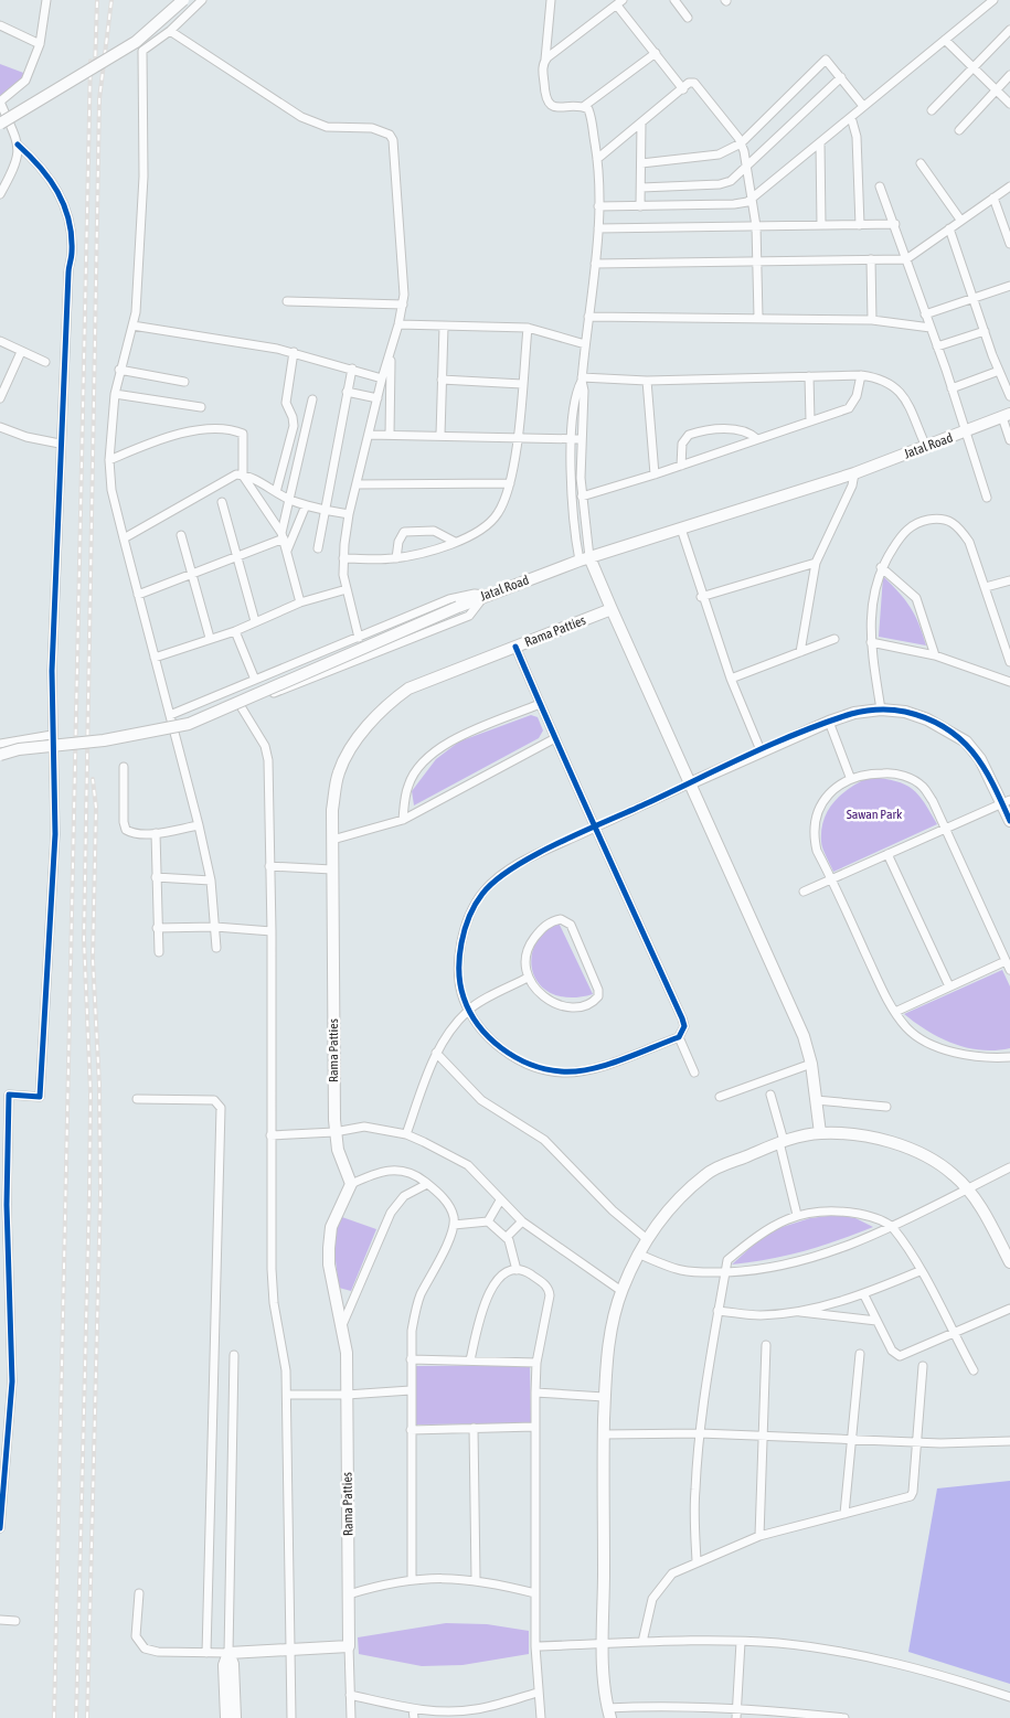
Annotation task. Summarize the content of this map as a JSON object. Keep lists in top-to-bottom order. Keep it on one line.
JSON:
{"streets":{"street":["Jatal Road","Rama Patties"]},"parks":["Sawan Park"]}
